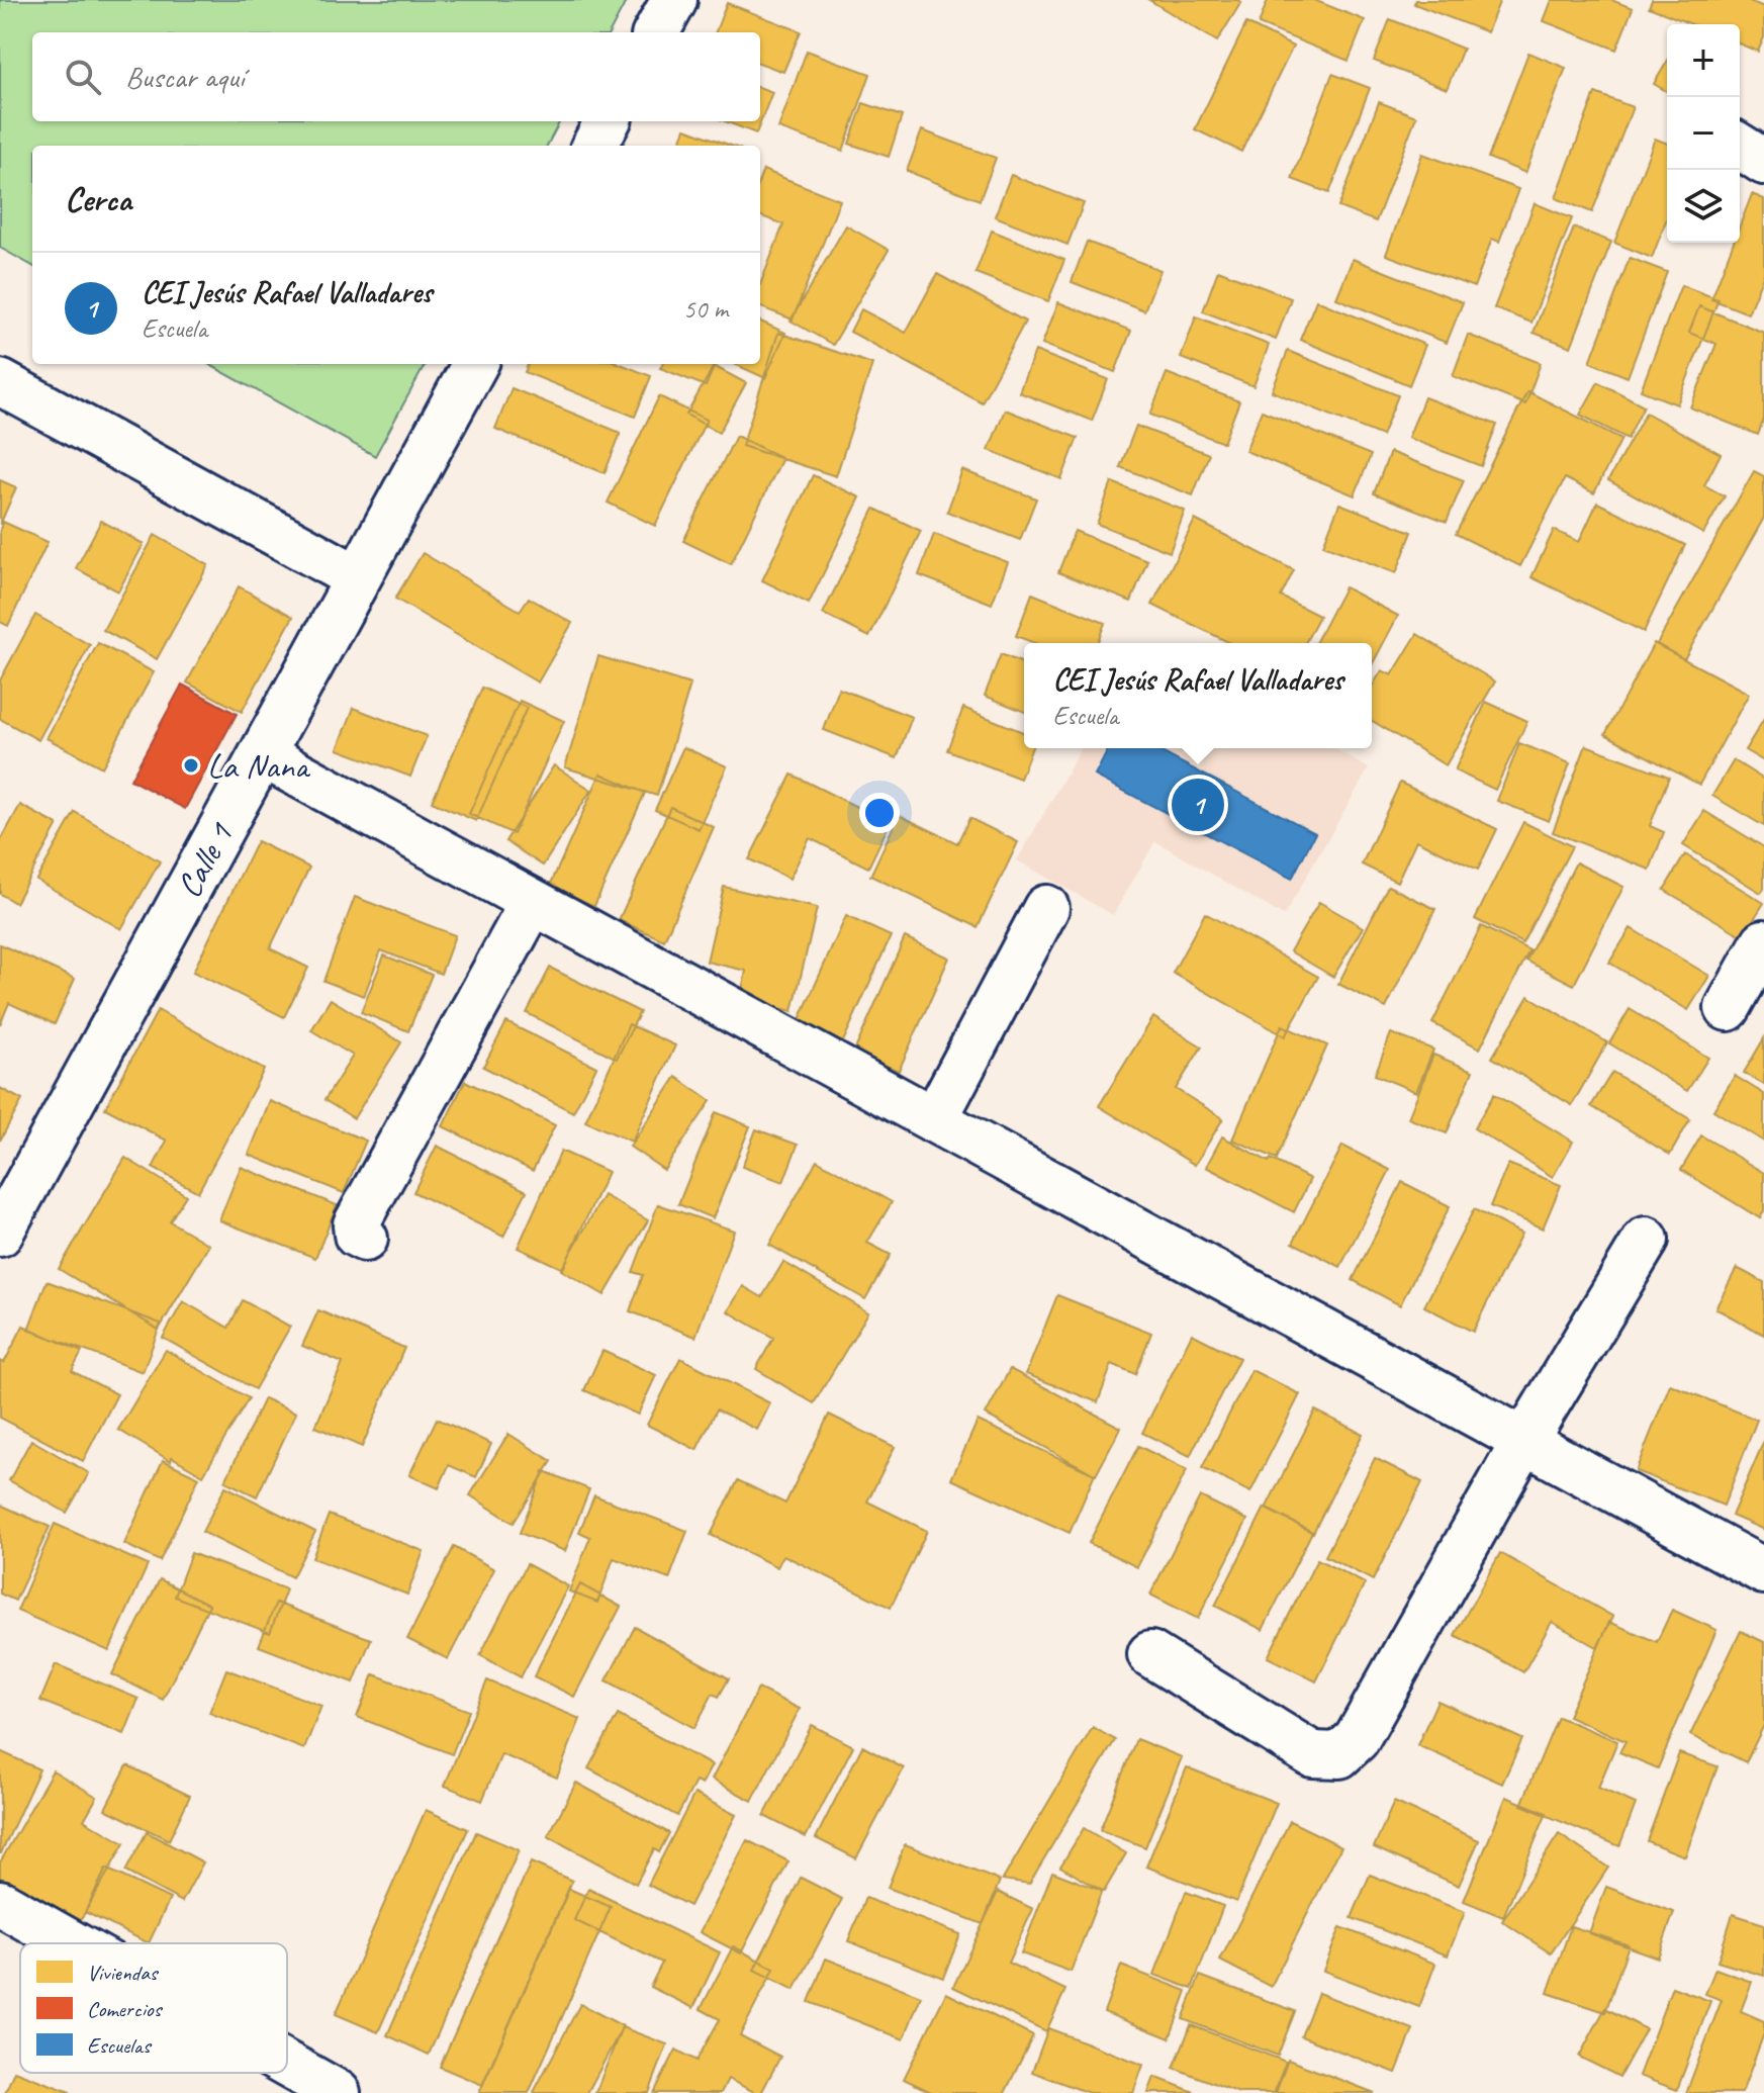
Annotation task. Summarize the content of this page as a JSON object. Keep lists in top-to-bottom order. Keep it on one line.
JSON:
{"streets":{"street":["Calle 1"]},"places":["La Nana"],"legend":["Viviendas","Comercios","Escuelas"],"page":{"map_buttons":["+","−"],"search":"Buscar aquí","heading":"Cerca","list":[{"mark":"1","name":"CEI Jesús Rafael Valladares","note":"Escuela","value":"50 m"}],"popup":["CEI Jesús Rafael Valladares","Escuela"],"pins":"1"}}
